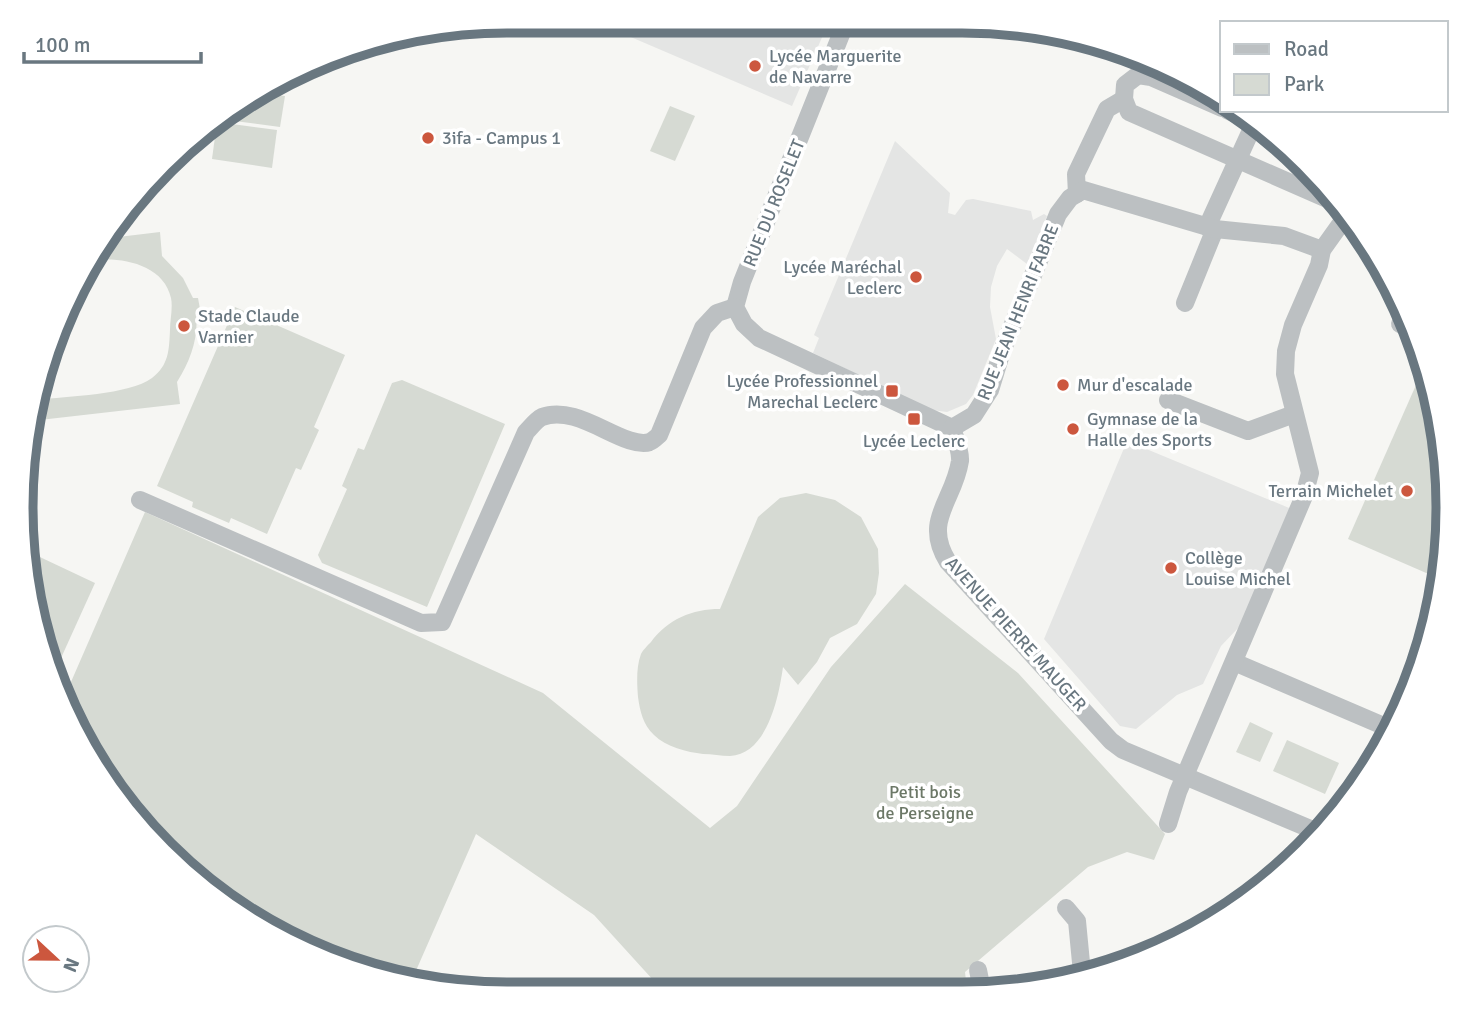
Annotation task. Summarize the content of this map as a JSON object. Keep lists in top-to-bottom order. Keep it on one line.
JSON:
{"streets":{"street":["RUE DU ROSELET","RUE JEAN HENRI FABRE","AVENUE PIERRE MAUGER"]},"crossings":[["RUE JEAN HENRI FABRE","AVENUE PIERRE MAUGER"]],"parks":["Petit bois de Perseigne"],"places":{"other":["Lycée Marguerite de Navarre","3ifa - Campus 1","Lycée Maréchal Leclerc","Stade Claude Varnier","Mur d'escalade","Gymnase de la Halle des Sports","Terrain Michelet","Collège Louise Michel"],"transit":["Lycée Professionnel Marechal Leclerc","Lycée Leclerc"]},"legend":["Road","Park"],"scale_bar":"100 m","north":"right"}
